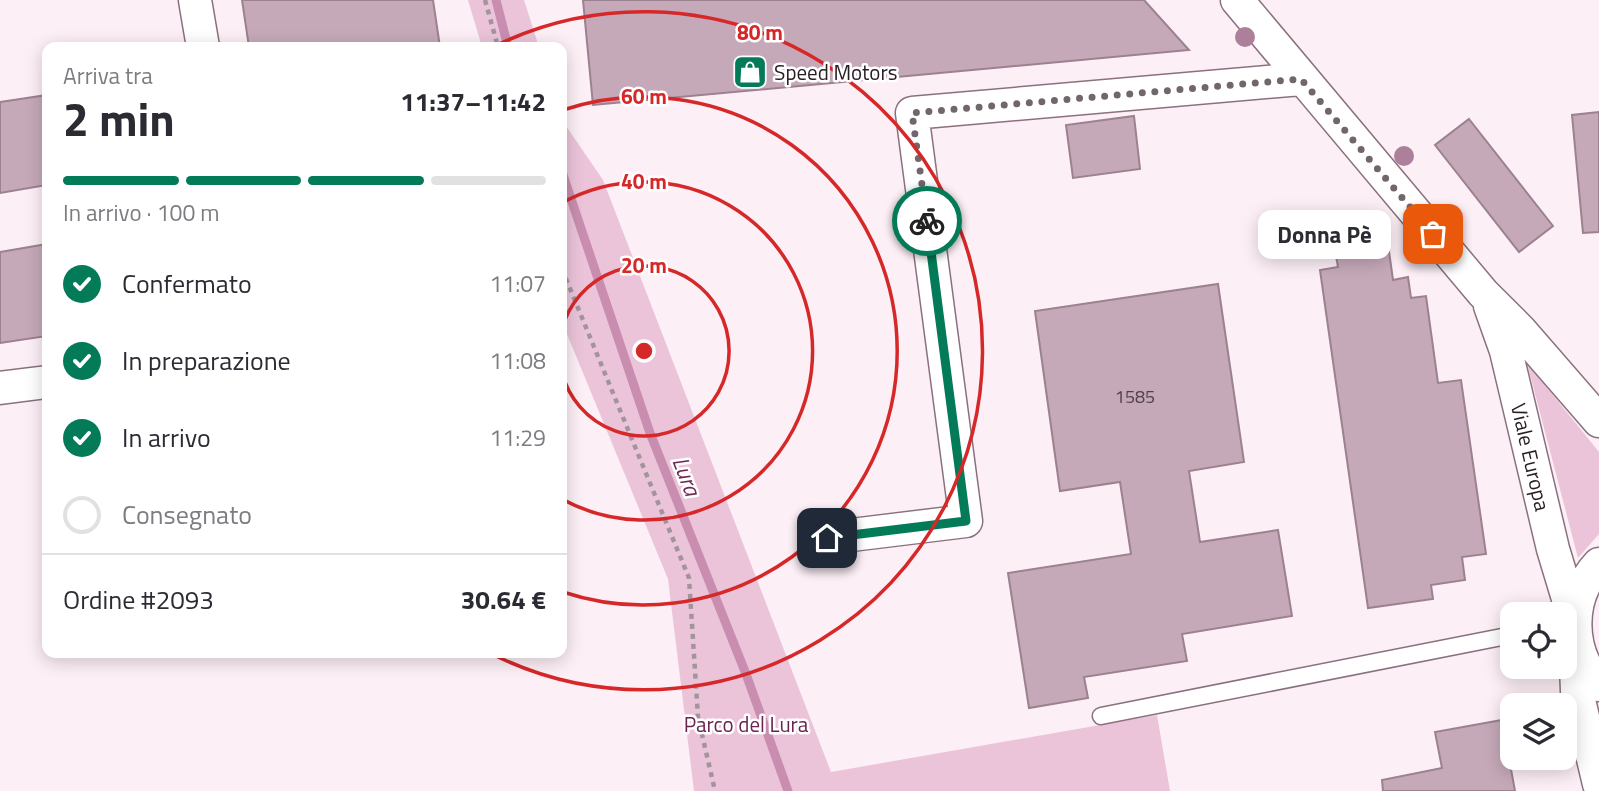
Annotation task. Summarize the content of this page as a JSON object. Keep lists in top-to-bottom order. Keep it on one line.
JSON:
{"streets":{"street":["Viale Europa"]},"water":["Lura"],"parks":["Parco del Lura"],"places":{"shop":["Speed Motors"],"other":["Donna Pè"]},"house_numbers":["1585"],"page":{"heading":["2 min","Arriva tra","11:37–11:42"],"panel":["Ordine #2093","30.64 €"],"bar":"In arrivo · 100 m","bubble":"Donna Pè","list":[["Confermato","11:07"],["In preparazione","11:08"],["In arrivo","11:29"],"Consegnato"]},"rings":["80 m","60 m","40 m","20 m"]}
